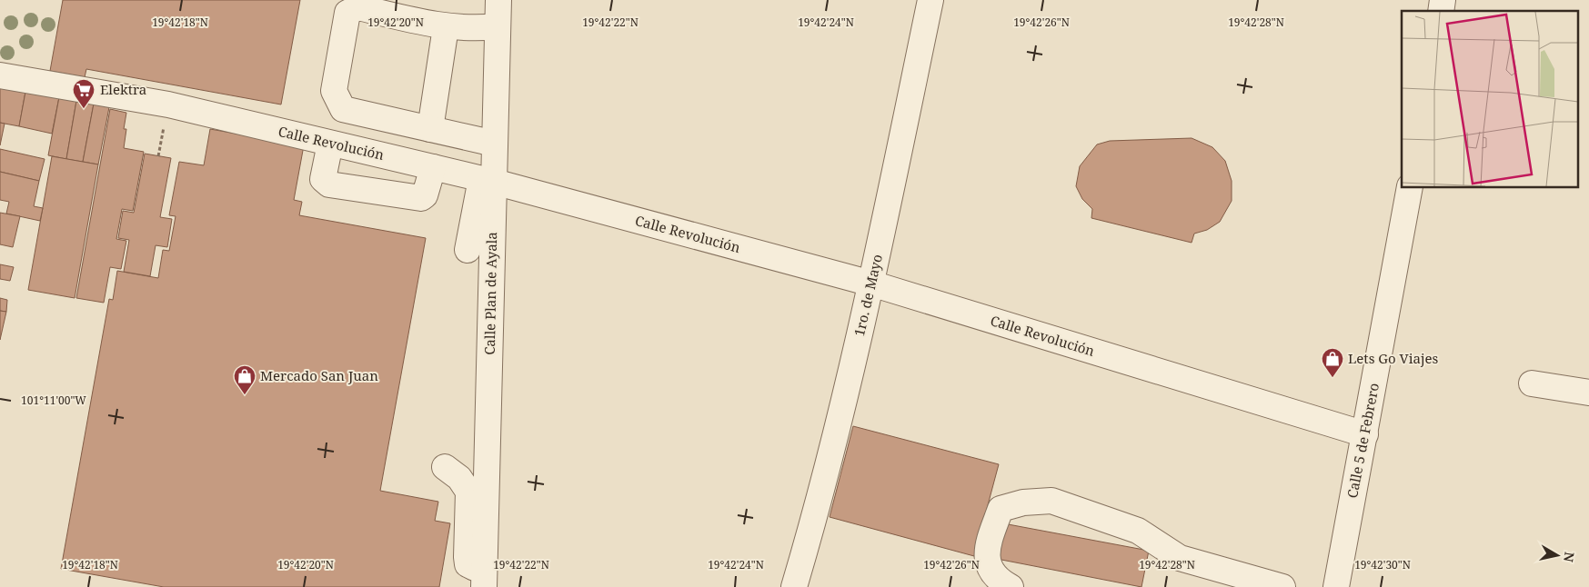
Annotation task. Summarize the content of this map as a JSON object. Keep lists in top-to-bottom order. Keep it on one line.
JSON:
{"streets":{"street":["Calle Revolución","Calle Plan de Ayala","1ro. de Mayo","Calle 5 de Febrero"]},"crossings":[["Calle Revolución","Calle Plan de Ayala"],["Calle Revolución","1ro. de Mayo"],["Calle Revolución","Calle 5 de Febrero"]],"places":{"supermarket":["Elektra"],"shop":["Lets Go Viajes","Mercado San Juan"]},"north":"right","coordinates":["19°42'18\"N","19°42'20\"N","19°42'22\"N","19°42'24\"N","19°42'26\"N","19°42'28\"N","101°11'00\"W","19°42'30\"N"]}
